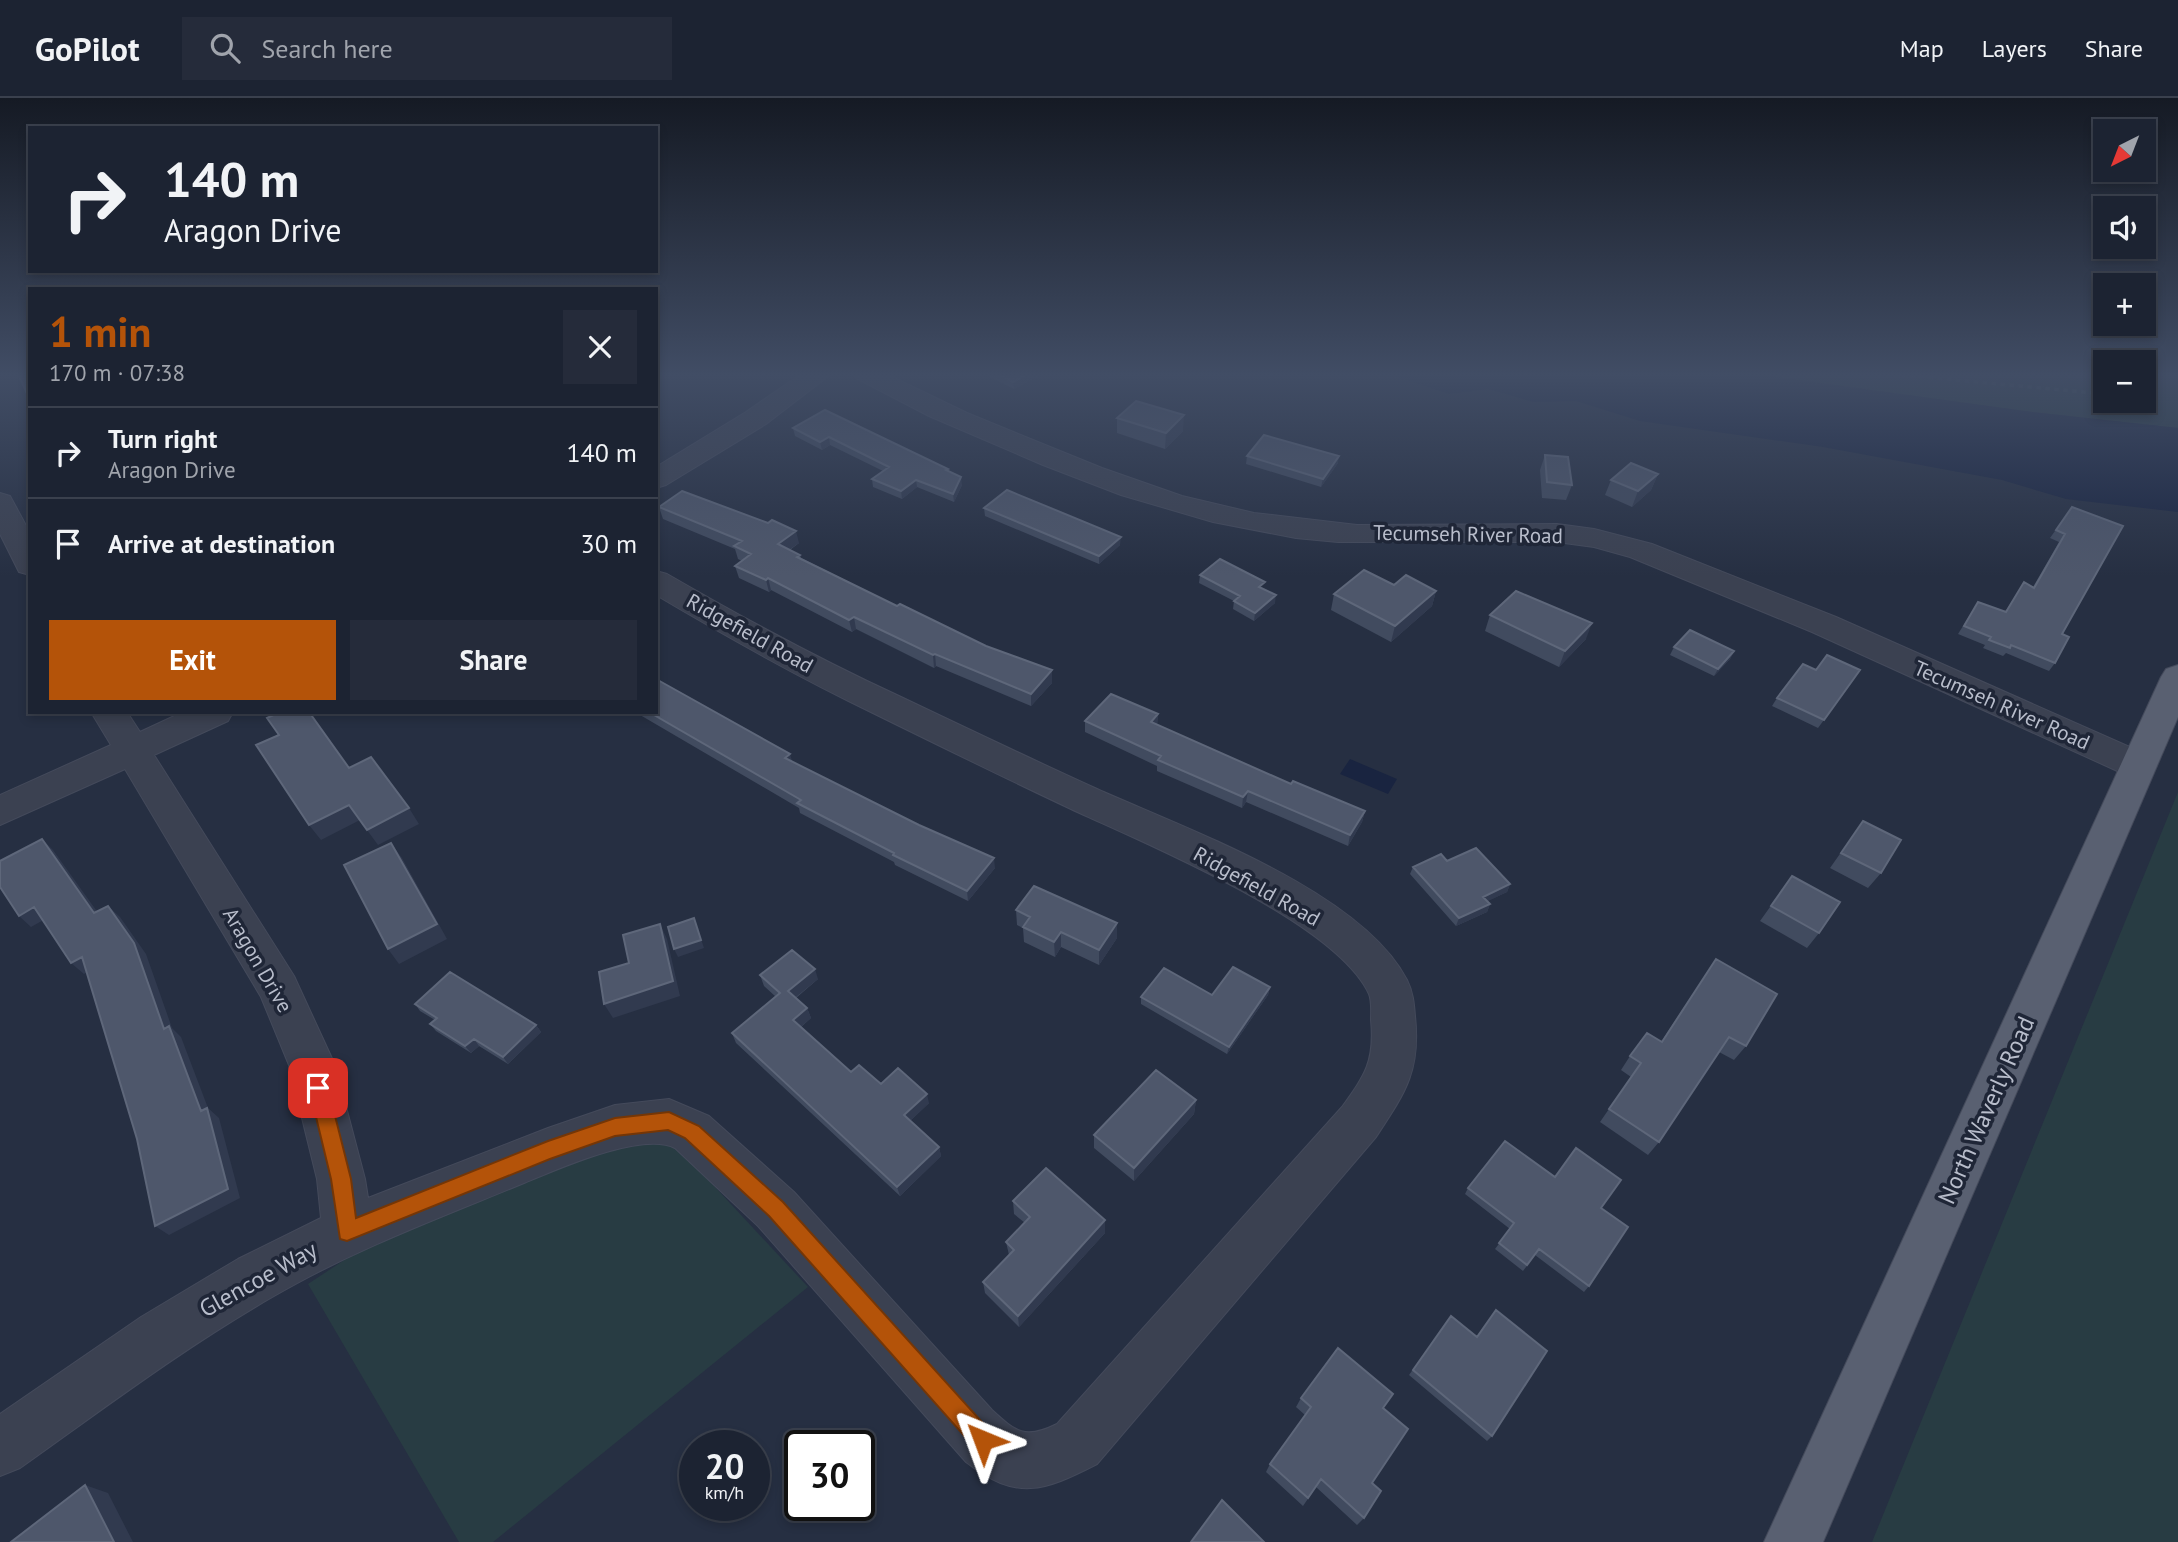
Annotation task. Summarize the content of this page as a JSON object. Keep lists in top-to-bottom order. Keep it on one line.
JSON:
{"streets":{"main road":["North Waverly Road"],"street":["Tecumseh River Road","Ridgefield Road","Aragon Drive","Glencoe Way"]},"crossings":[["Tecumseh River Road","North Waverly Road"],["Ridgefield Road","Glencoe Way"],["Aragon Drive","Glencoe Way"]],"north":"bottom left","page":{"header":"GoPilot","search":"Search here","nav":["Map","Layers","Share"],"map_buttons":["+","−"],"turn":["140 m","Aragon Drive"],"heading":["1 min","170 m · 07:38"],"list":[{"name":"Turn right","note":"Aragon Drive","value":"140 m"},{"name":"Arrive at destination","value":"30 m"}],"buttons":["Exit","Share"],"speed":"20 km/h","limit":"30"}}
